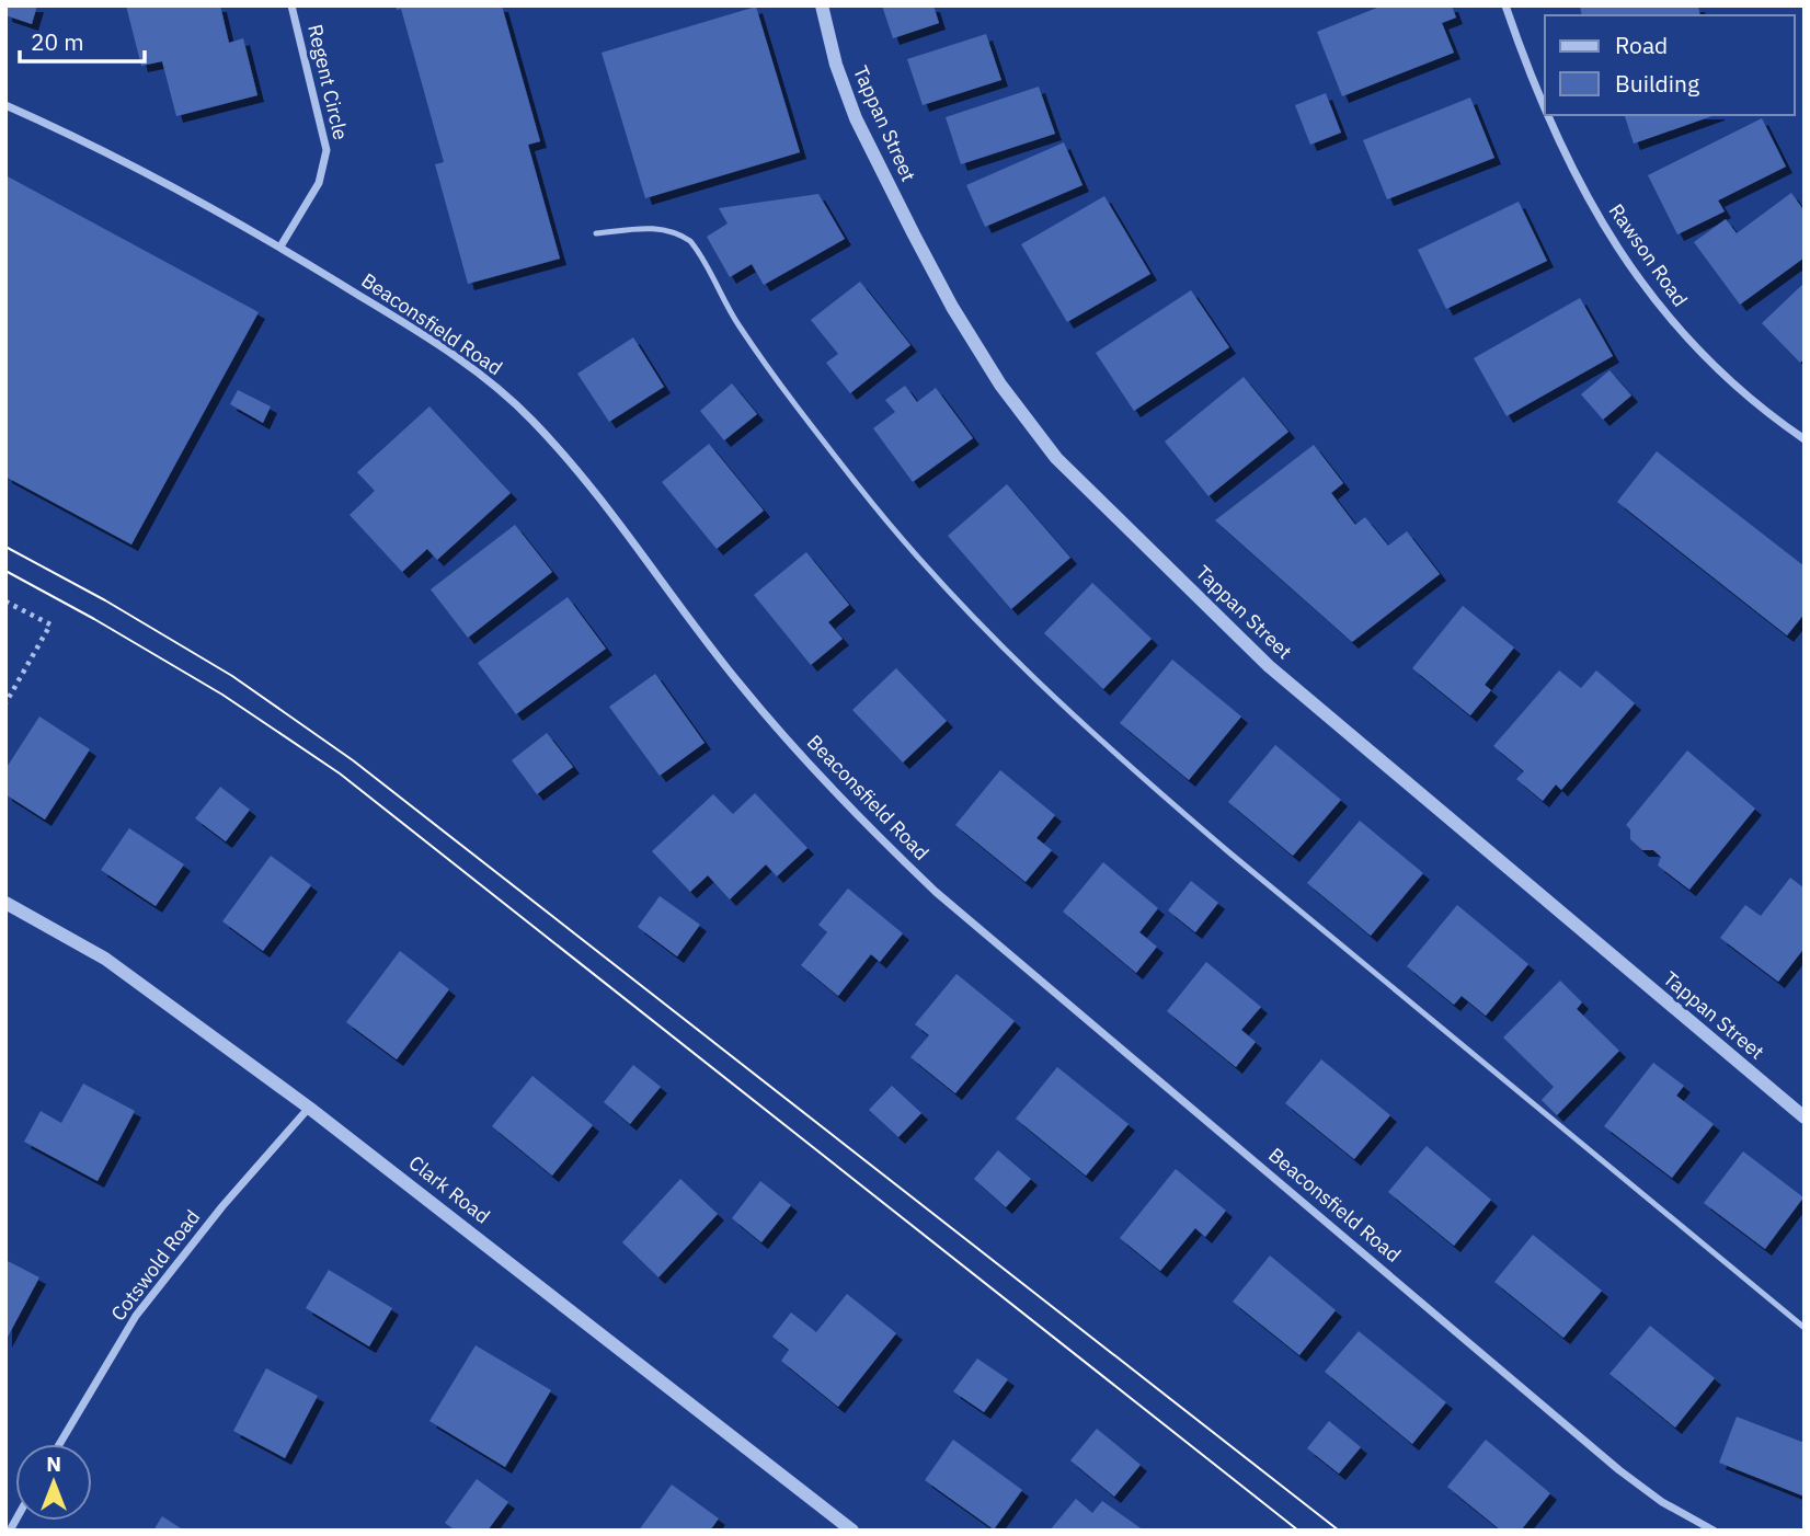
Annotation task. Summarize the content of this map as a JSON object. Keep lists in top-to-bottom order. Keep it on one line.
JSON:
{"streets":{"street":["Regent Circle","Tappan Street","Rawson Road","Beaconsfield Road","Clark Road","Cotswold Road"]},"crossings":[["Regent Circle","Beaconsfield Road"],["Clark Road","Cotswold Road"]],"legend":["Road","Building"],"scale_bar":"20 m","north":"top"}
